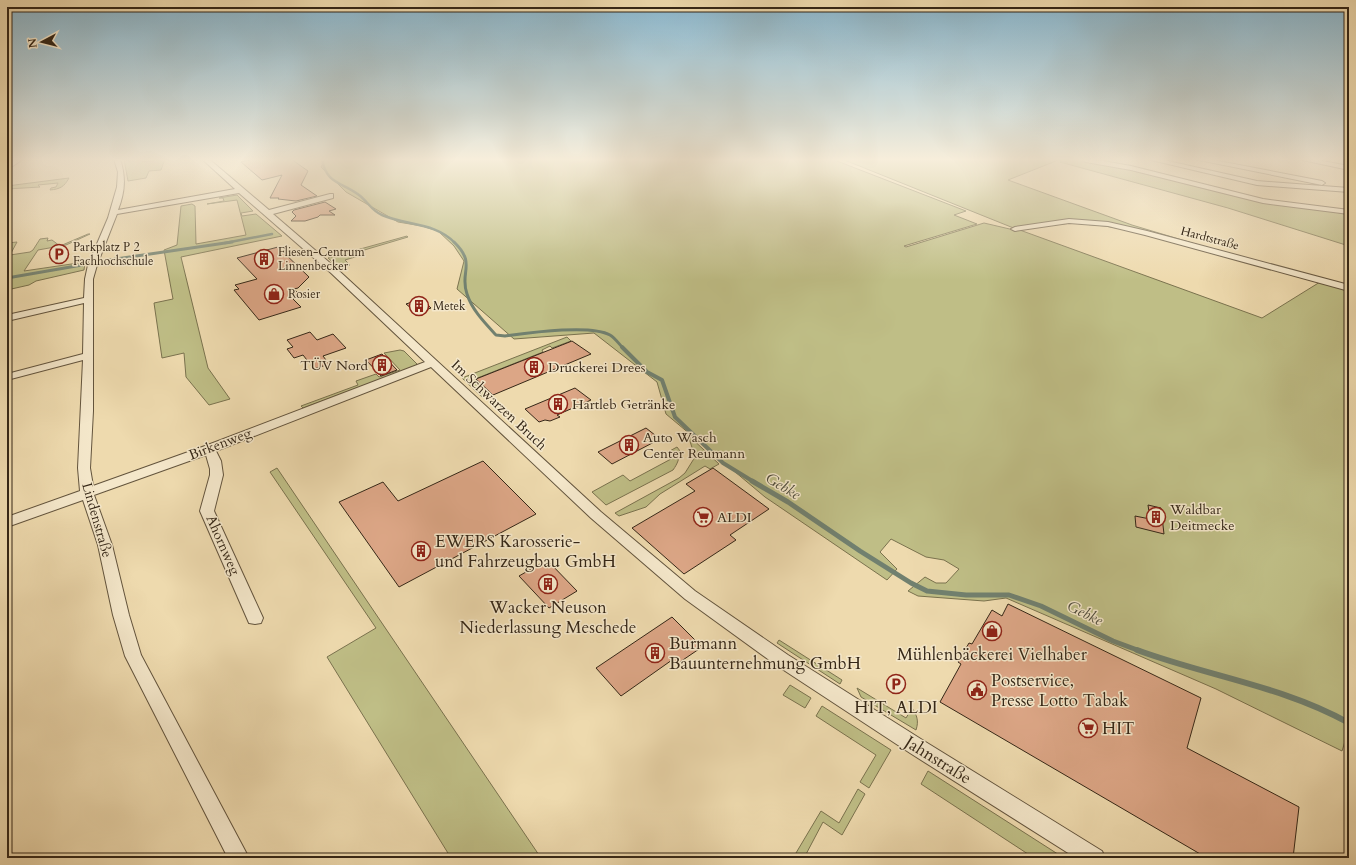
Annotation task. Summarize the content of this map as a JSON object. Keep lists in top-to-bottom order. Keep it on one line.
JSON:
{"streets":{"street":["Hardtstraße","Im Schwarzen Bruch","Birkenweg","Lindenstraße","Ahornweg","Jahnstraße"]},"crossings":[["Im Schwarzen Bruch","Birkenweg"],["Im Schwarzen Bruch","Jahnstraße"],["Birkenweg","Lindenstraße"],["Birkenweg","Ahornweg"]],"water":["Gebke"],"places":{"parking":["Parkplatz P 2 Fachhochschule","HIT, ALDI"],"building":["Fliesen-Centrum Linnenbecker","Metek","TÜV Nord","Druckerei Drees","Hartleb Getränke","Auto Wasch Center Reumann","Waldbar Deitmecke","EWERS Karosserie- und Fahrzeugbau GmbH","Wacker Neuson Niederlassung Meschede","Burmann Bauunternehmung GmbH"],"shop":["Rosier","Mühlenbäckerei Vielhaber"],"supermarket":["ALDI","HIT"],"public building":["Postservice, Presse Lotto Tabak"]},"north":"left"}
